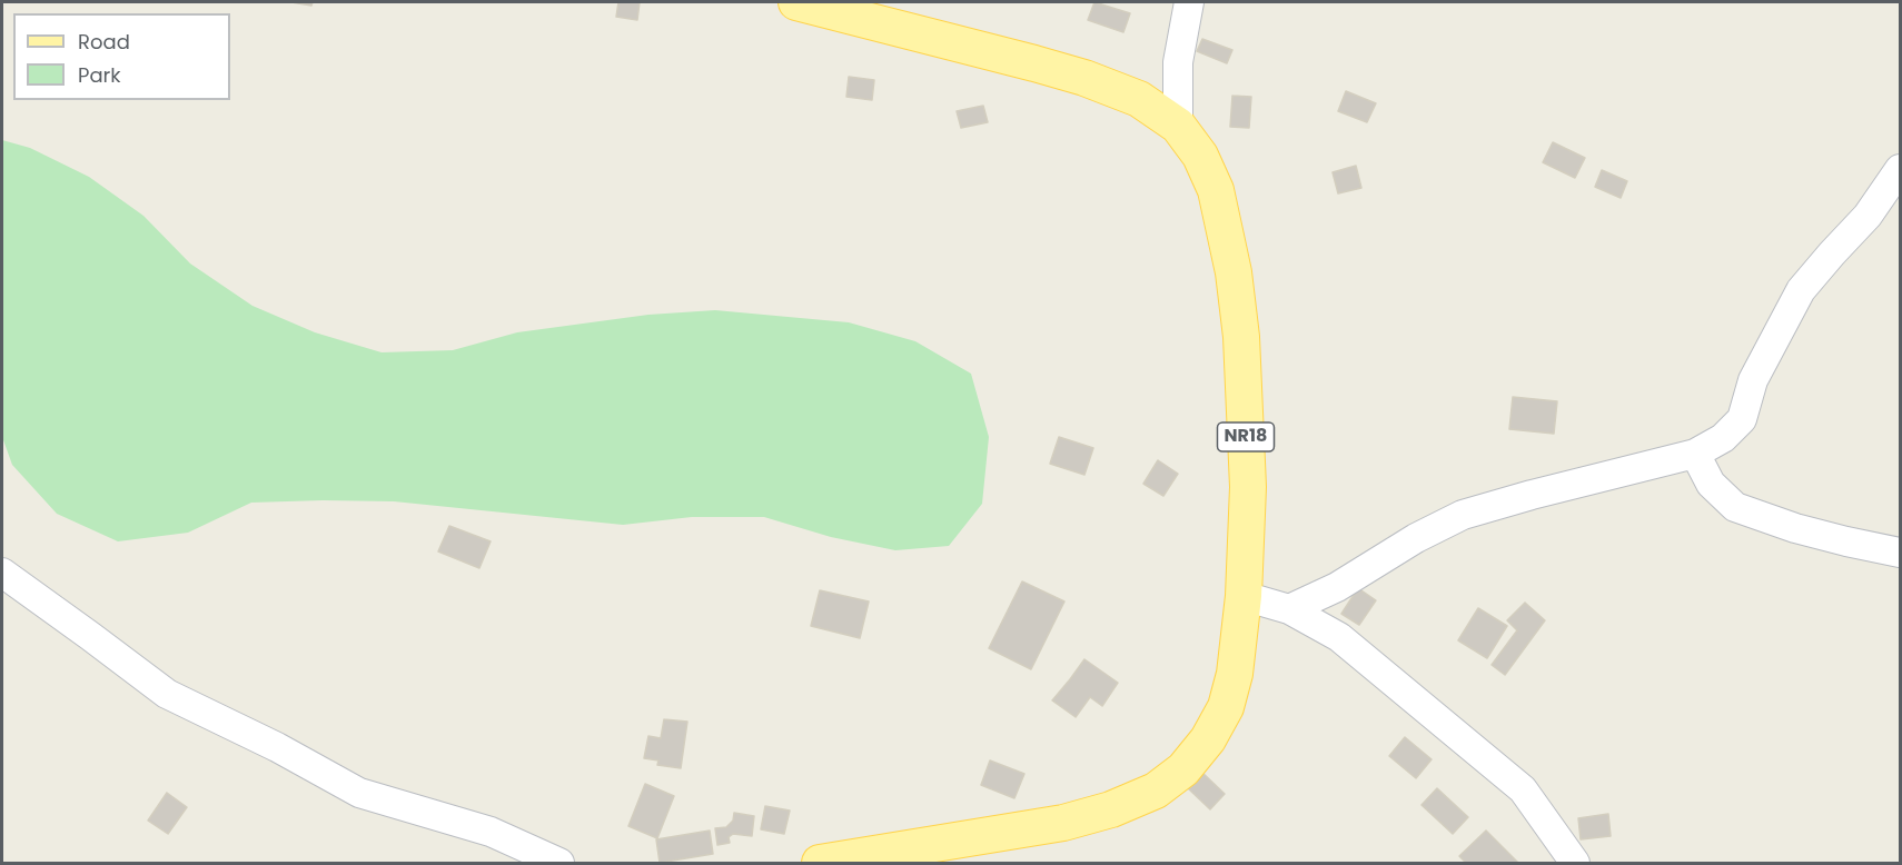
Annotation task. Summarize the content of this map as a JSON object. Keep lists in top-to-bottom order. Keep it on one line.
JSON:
{"streets":{"main road":["NR18"]},"legend":["Road","Park"]}
